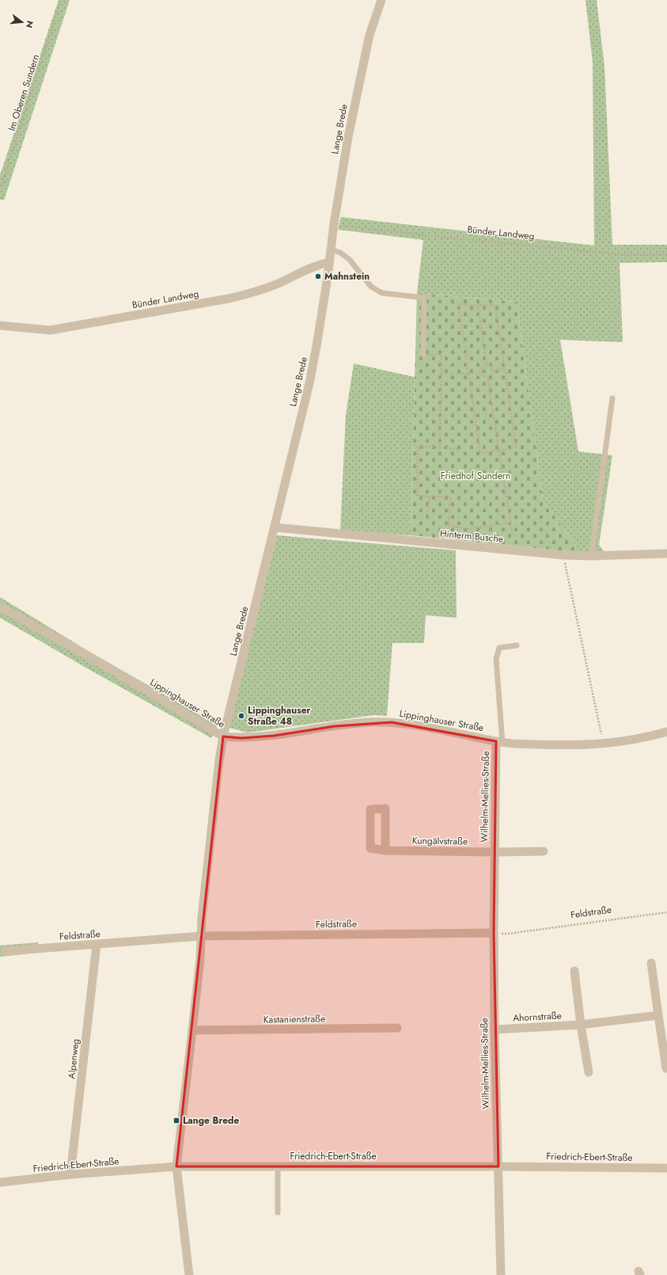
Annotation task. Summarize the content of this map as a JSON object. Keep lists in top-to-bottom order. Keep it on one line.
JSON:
{"streets":{"street":["Lange Brede","Bünder Landweg","Hinterm Busche","Lippinghauser Straße","Wilhelm-Mellies-Straße","Kungälvstraße","Feldstraße","Ahornstraße","Kastanienstraße","Alpenweg","Friedrich-Ebert-Straße"],"path":["Im Oberen Sundern"]},"crossings":[["Lange Brede","Bünder Landweg"],["Lange Brede","Hinterm Busche"],["Lange Brede","Lippinghauser Straße"],["Lange Brede","Feldstraße"],["Lange Brede","Kastanienstraße"],["Lange Brede","Friedrich-Ebert-Straße"],["Lippinghauser Straße","Wilhelm-Mellies-Straße"],["Wilhelm-Mellies-Straße","Kungälvstraße"],["Wilhelm-Mellies-Straße","Feldstraße"],["Wilhelm-Mellies-Straße","Ahornstraße"],["Wilhelm-Mellies-Straße","Friedrich-Ebert-Straße"],["Feldstraße","Alpenweg"],["Alpenweg","Friedrich-Ebert-Straße"]],"parks":["Friedhof Sundern"],"places":{"other":["Mahnstein","Lippinghauser Straße 48"],"transit":["Lange Brede"]},"north":"right"}
